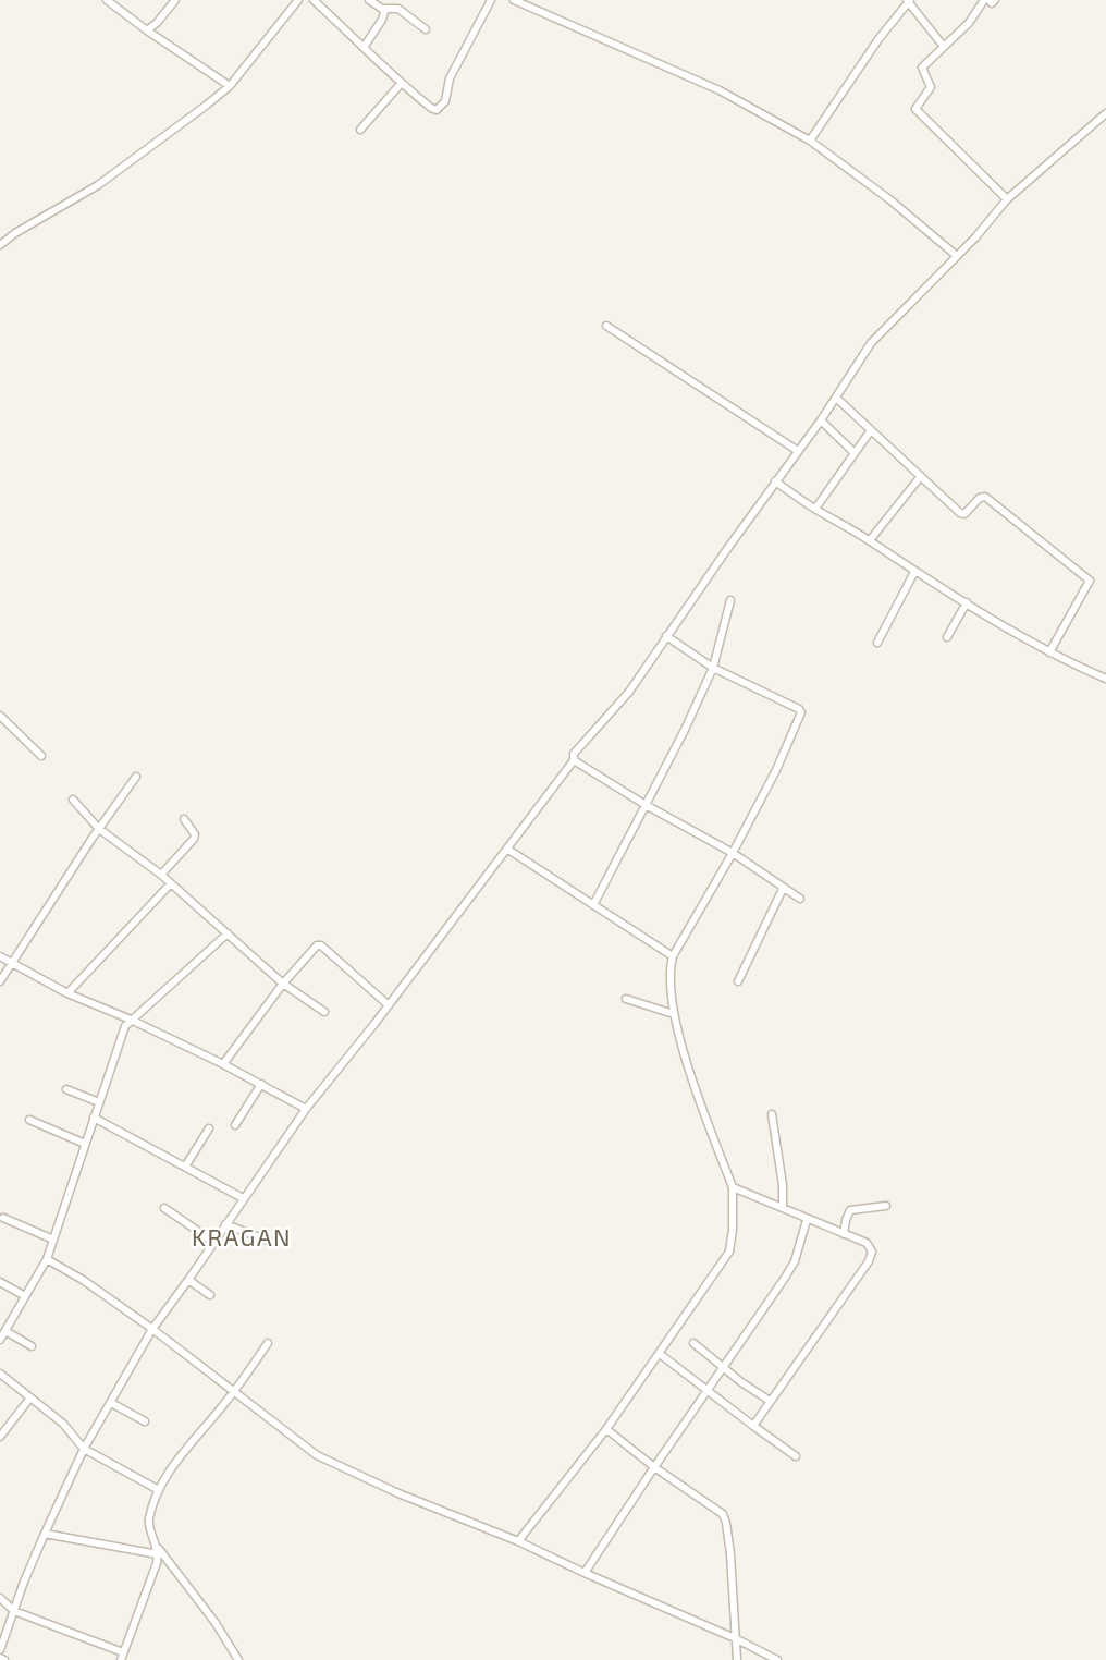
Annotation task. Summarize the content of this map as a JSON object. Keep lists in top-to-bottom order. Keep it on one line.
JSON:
{"districts":["KRAGAN"]}
